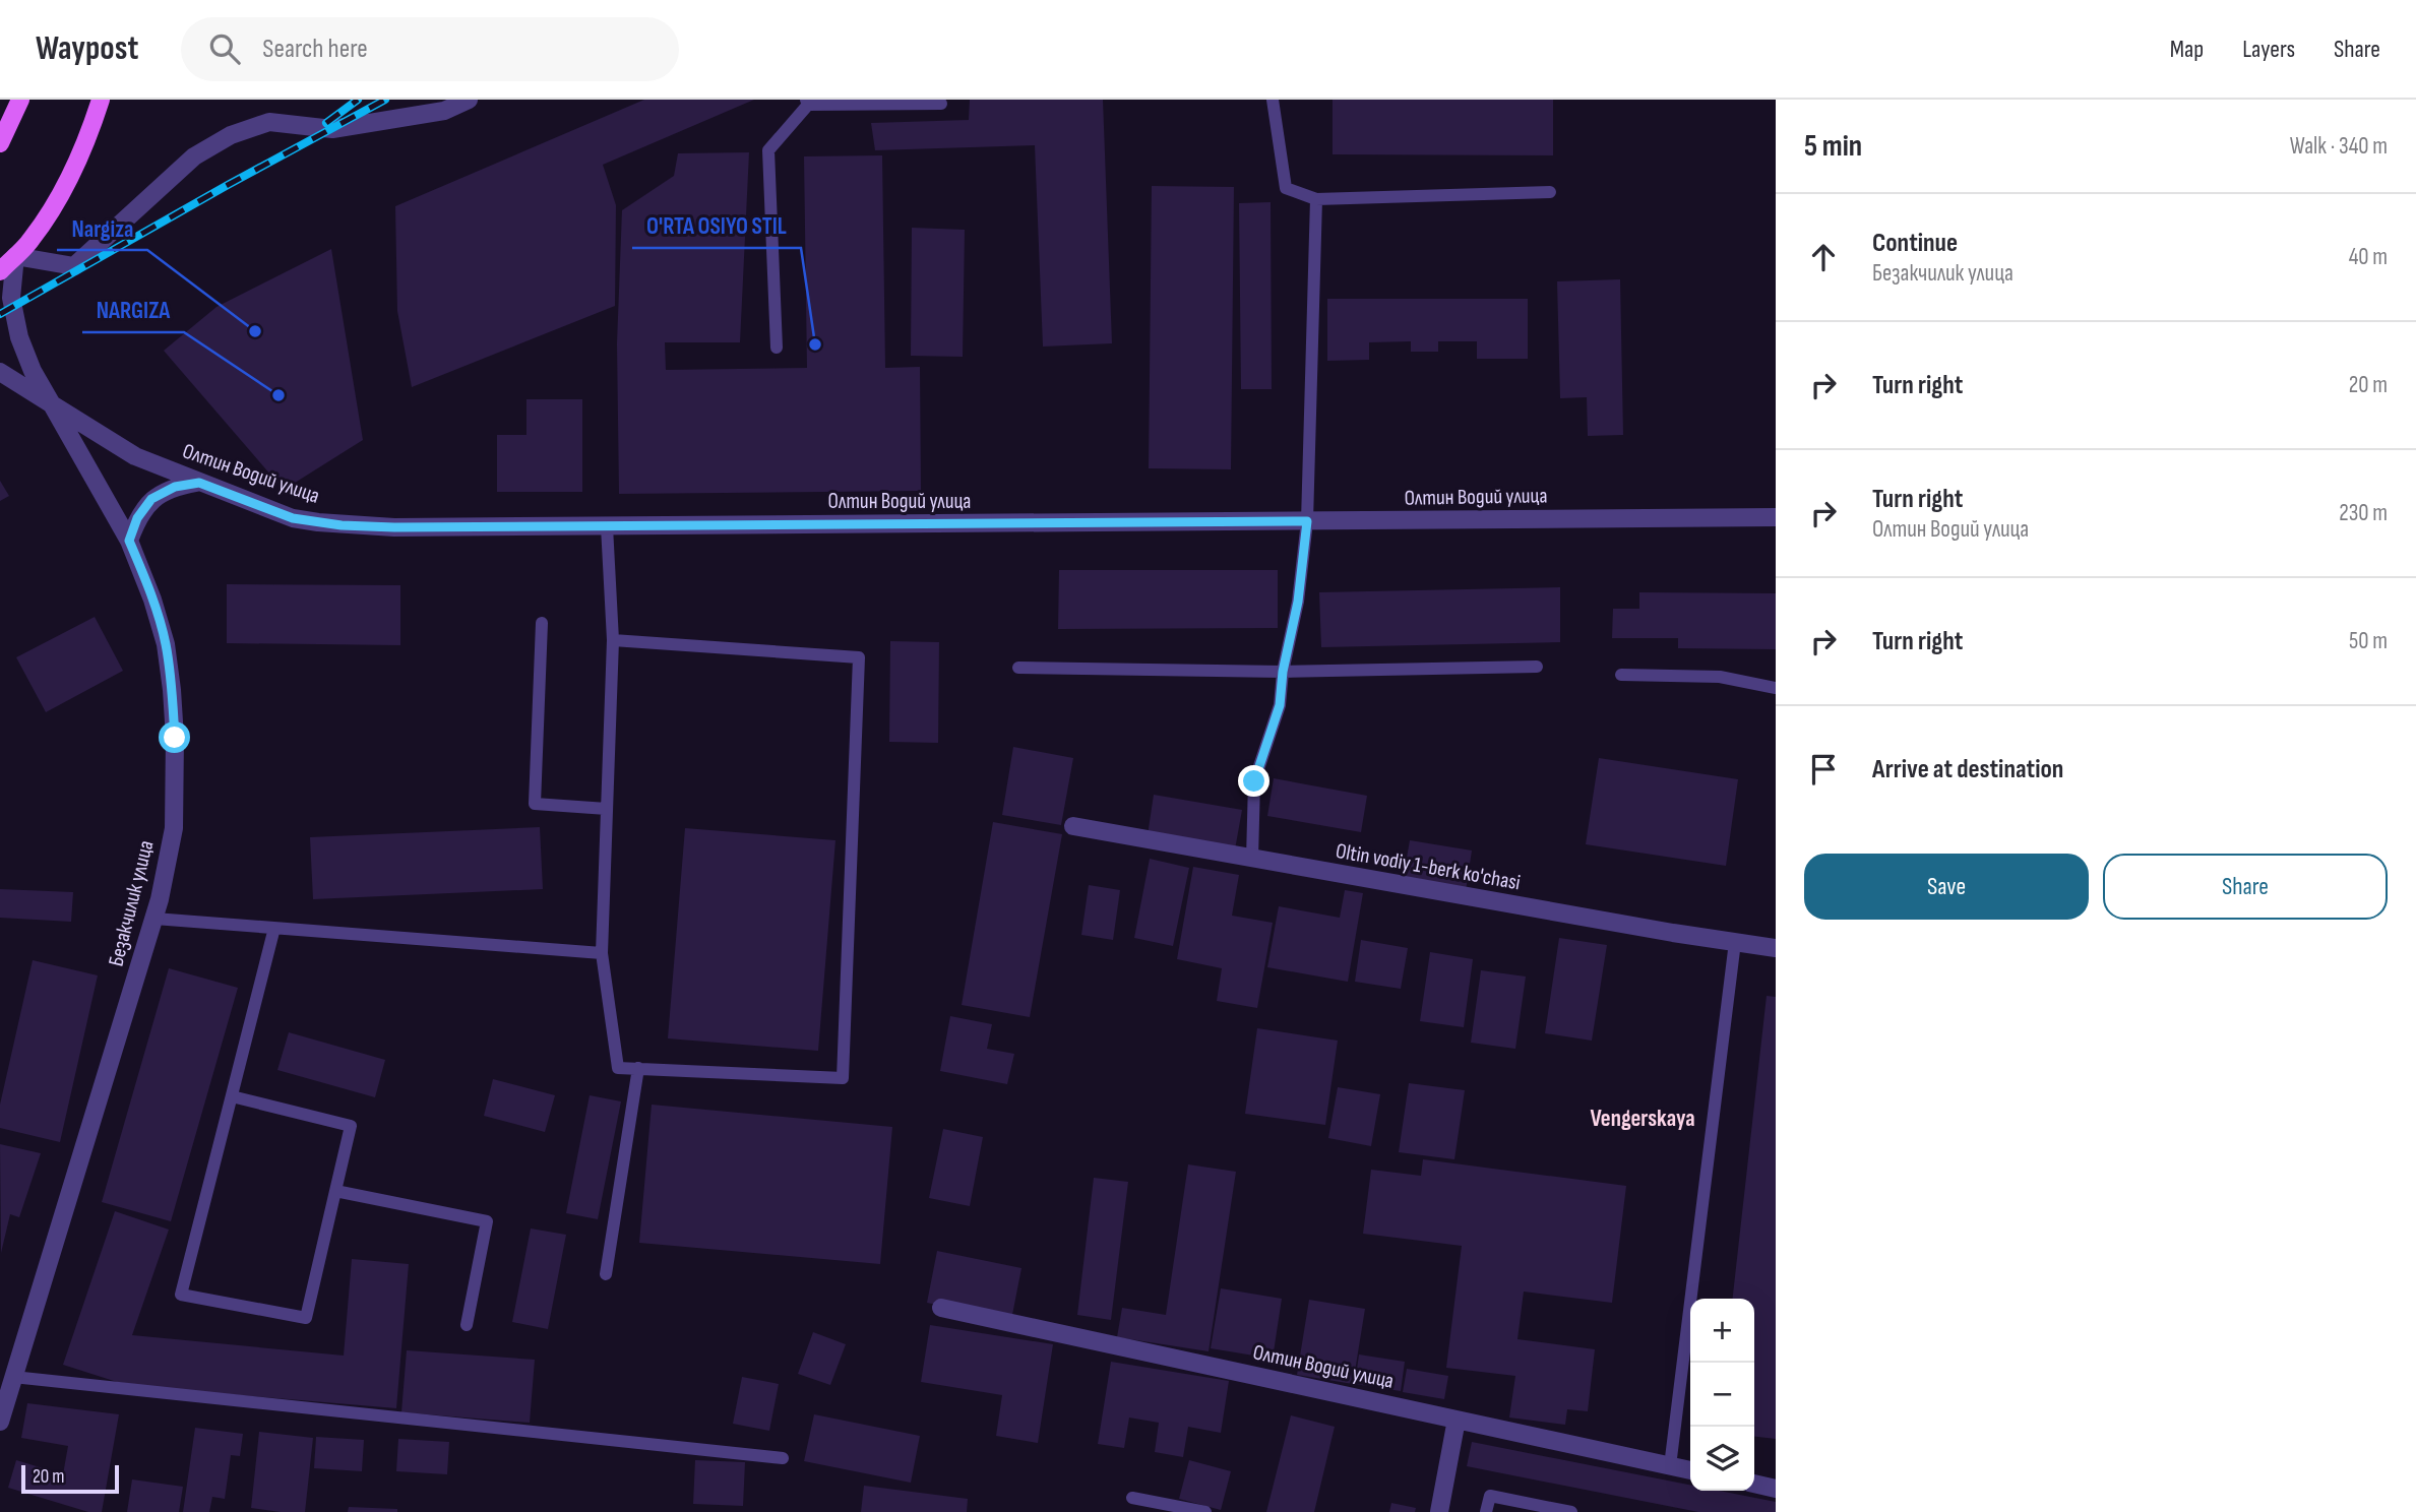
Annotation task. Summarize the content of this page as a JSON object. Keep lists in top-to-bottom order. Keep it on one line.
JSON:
{"streets":{"street":["Олтин Водий улица","Oltin vodiy 1-berk ko'chasi","Безакчилик улица"]},"crossings":[["Олтин Водий улица","Безакчилик улица"]],"districts":["Vengerskaya"],"places":["Nargiza","O'RTA OSIYO STIL","NARGIZA"],"scale_bar":"20 m","page":{"header":"Waypost","search":"Search here","nav":["Map","Layers","Share"],"heading":["5 min","Walk · 340 m"],"list":[["Continue","Безакчилик улица","40 m"],["Turn right","20 m"],["Turn right","Олтин Водий улица","230 m"],["Turn right","50 m"],"Arrive at destination"],"buttons":["Save","Share"],"map_buttons":["+","−"],"scale":"20 m"}}
